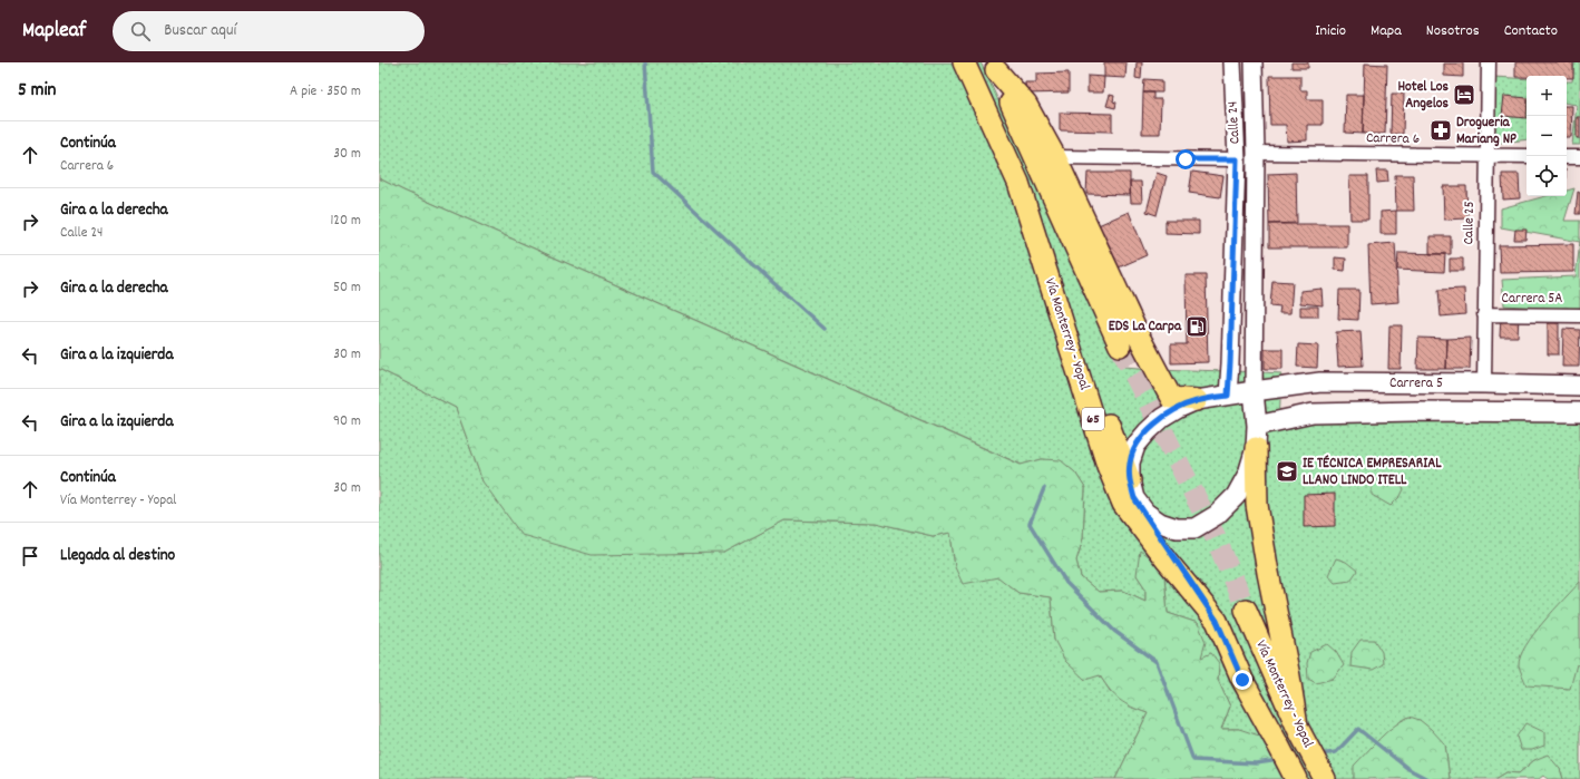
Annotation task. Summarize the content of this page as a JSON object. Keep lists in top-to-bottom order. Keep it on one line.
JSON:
{"streets":{"main road":["Vía Monterrey - Yopal","Carrera 5","65"],"street":["Calle 24","Carrera 6","Calle 25","Carrera 5A"]},"crossings":[["Calle 24","Carrera 6"],["Calle 24","Carrera 5"],["Carrera 6","Calle 25"],["Calle 25","Carrera 5A"],["Calle 25","Carrera 5"]],"places":{"hotel":["Hotel Los Angelos"],"pharmacy":["Drogueria Mariang NP"],"fuel station":["EDS La Carpa"],"school or university":["IE TÉCNICA EMPRESARIAL LLANO LINDO ITELL"]},"page":{"header":"Mapleaf","search":"Buscar aquí","nav":["Inicio","Mapa","Nosotros","Contacto"],"heading":["5 min","A pie · 350 m"],"map_buttons":["+","−"],"list":[["Continúa","Carrera 6","30 m"],["Gira a la derecha","Calle 24","120 m"],["Gira a la derecha","50 m"],["Gira a la izquierda","30 m"],["Gira a la izquierda","90 m"],["Continúa","Vía Monterrey - Yopal","30 m"],"Llegada al destino"]}}
